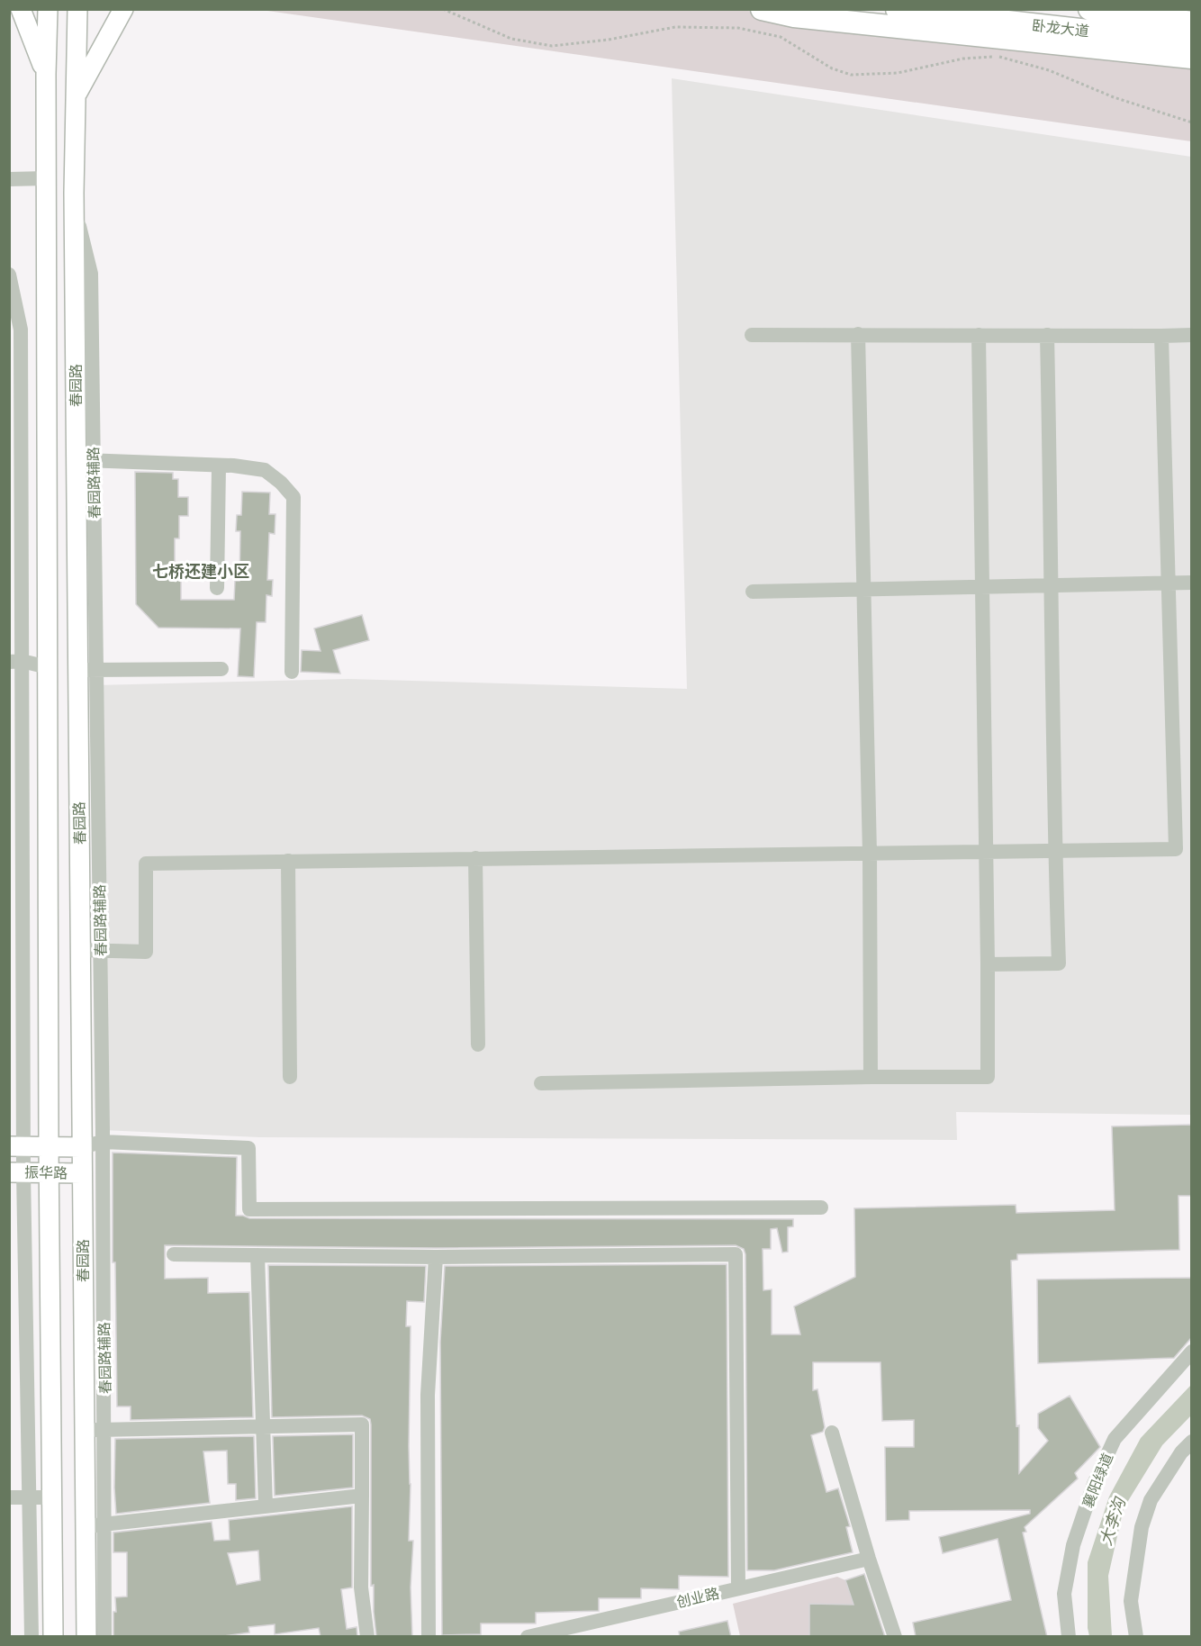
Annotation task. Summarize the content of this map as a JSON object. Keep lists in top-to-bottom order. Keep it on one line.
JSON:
{"streets":{"highway":["卧龙大道"],"main road":["春园路","振华路"],"street":["春园路辅路","襄阳绿道","创业路"]},"crossings":[["春园路","春园路辅路"],["春园路","振华路"]],"districts":["七桥还建小区"],"water":["大李沟"]}
